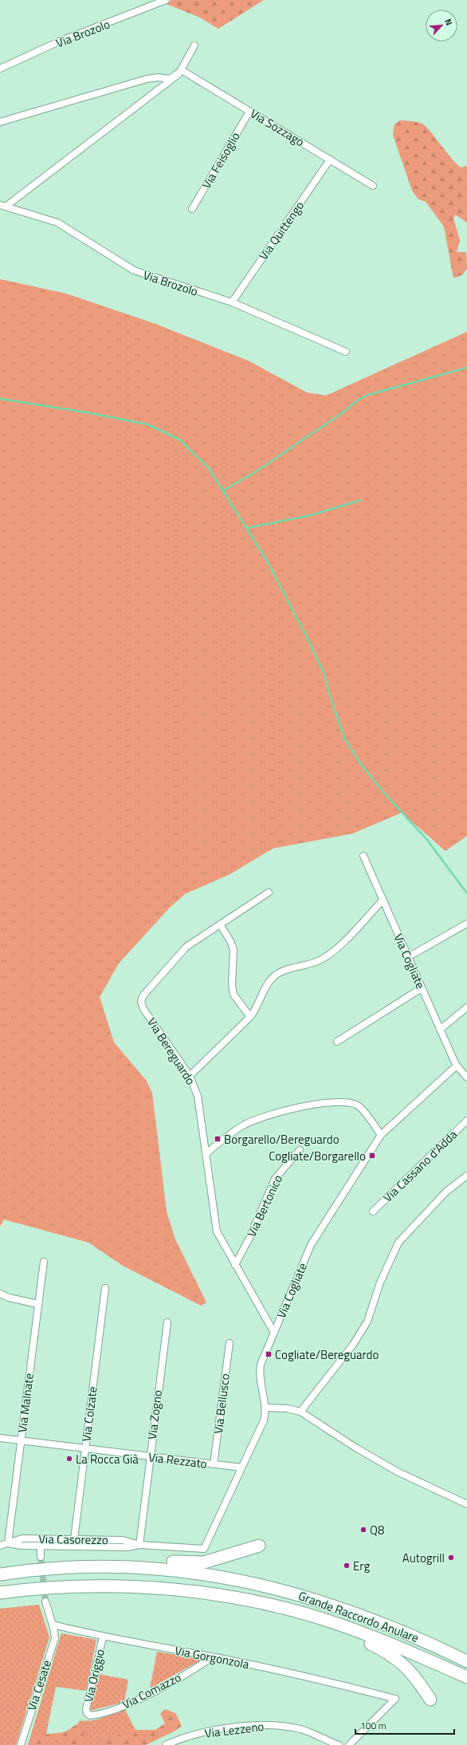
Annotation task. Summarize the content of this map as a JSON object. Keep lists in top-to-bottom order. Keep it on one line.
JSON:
{"streets":{"highway":["Grande Raccordo Anulare"],"street":["Via Brozolo","Via Sozzago","Via Feisoglio","Via Quittengo","Via Cogliate","Via Bereguardo","Via Cassano d'Adda","Via Bertonico","Via Malnate","Via Bellusco","Via Colzate","Via Zogno","Via Rezzato","Via Casorezzo","Via Gorgonzola","Via Origgio","Via Cesate","Via Comazzo","Via Lezzeno"]},"crossings":[["Via Brozolo","Via Quittengo"],["Via Sozzago","Via Feisoglio"],["Via Sozzago","Via Quittengo"],["Via Cogliate","Via Bereguardo"],["Via Cogliate","Via Rezzato"],["Via Cogliate","Via Casorezzo"],["Via Bereguardo","Via Bertonico"],["Via Malnate","Via Rezzato"],["Via Malnate","Via Casorezzo"],["Via Bellusco","Via Rezzato"],["Via Colzate","Via Rezzato"],["Via Colzate","Via Casorezzo"],["Via Zogno","Via Rezzato"],["Via Zogno","Via Casorezzo"],["Via Gorgonzola","Via Origgio"],["Via Gorgonzola","Via Cesate"],["Via Gorgonzola","Via Comazzo"],["Via Origgio","Via Comazzo"]],"places":{"transit":["Borgarello/Bereguardo","Cogliate/Borgarello","Cogliate/Bereguardo"],"other":["La Rocca Già","Q8","Autogrill","Erg"]},"scale_bar":"100 m","north":"top right"}
